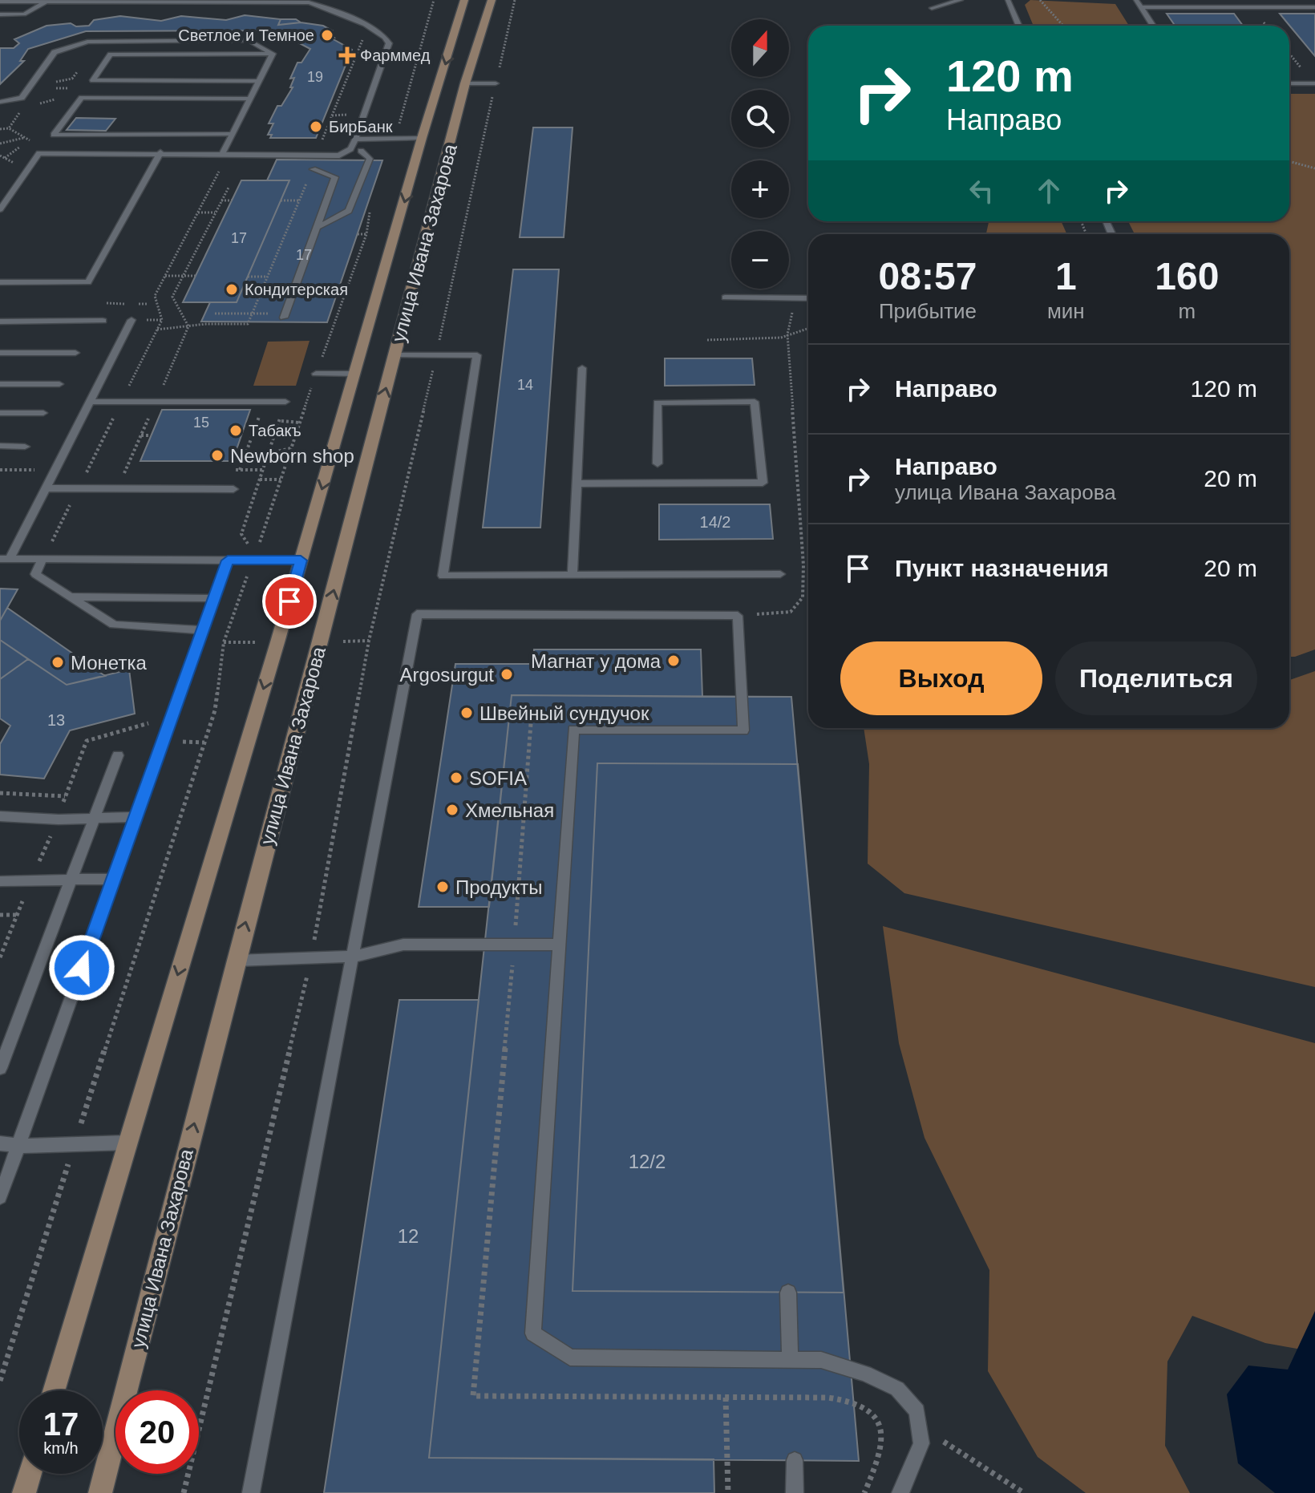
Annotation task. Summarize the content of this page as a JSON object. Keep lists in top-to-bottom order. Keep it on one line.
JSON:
{"streets":{"main road":["улица Ивана Захарова"]},"places":{"other":["Светлое и Темное","БирБанк","Кондитерская","Табакъ","Newborn shop","Магнат у дома","Монетка","Argosurgut","Швейный сундучок","SOFIA","Хмельная","Продукты"],"health":["Фарммед"]},"house_numbers":["19","17","17","14","15","14/2","13","12/2","12"],"north":"top","page":{"map_buttons":["+","−"],"turn":["120 m","Направо"],"eta":["08:57","Прибытие","1","мин","160","m"],"list":[{"name":"Направо","value":"120 m"},{"name":"Направо","note":"улица Ивана Захарова","value":"20 m"},{"name":"Пункт назначения","value":"20 m"}],"buttons":["Выход","Поделиться"],"speed":"17 km/h","limit":"20"}}
